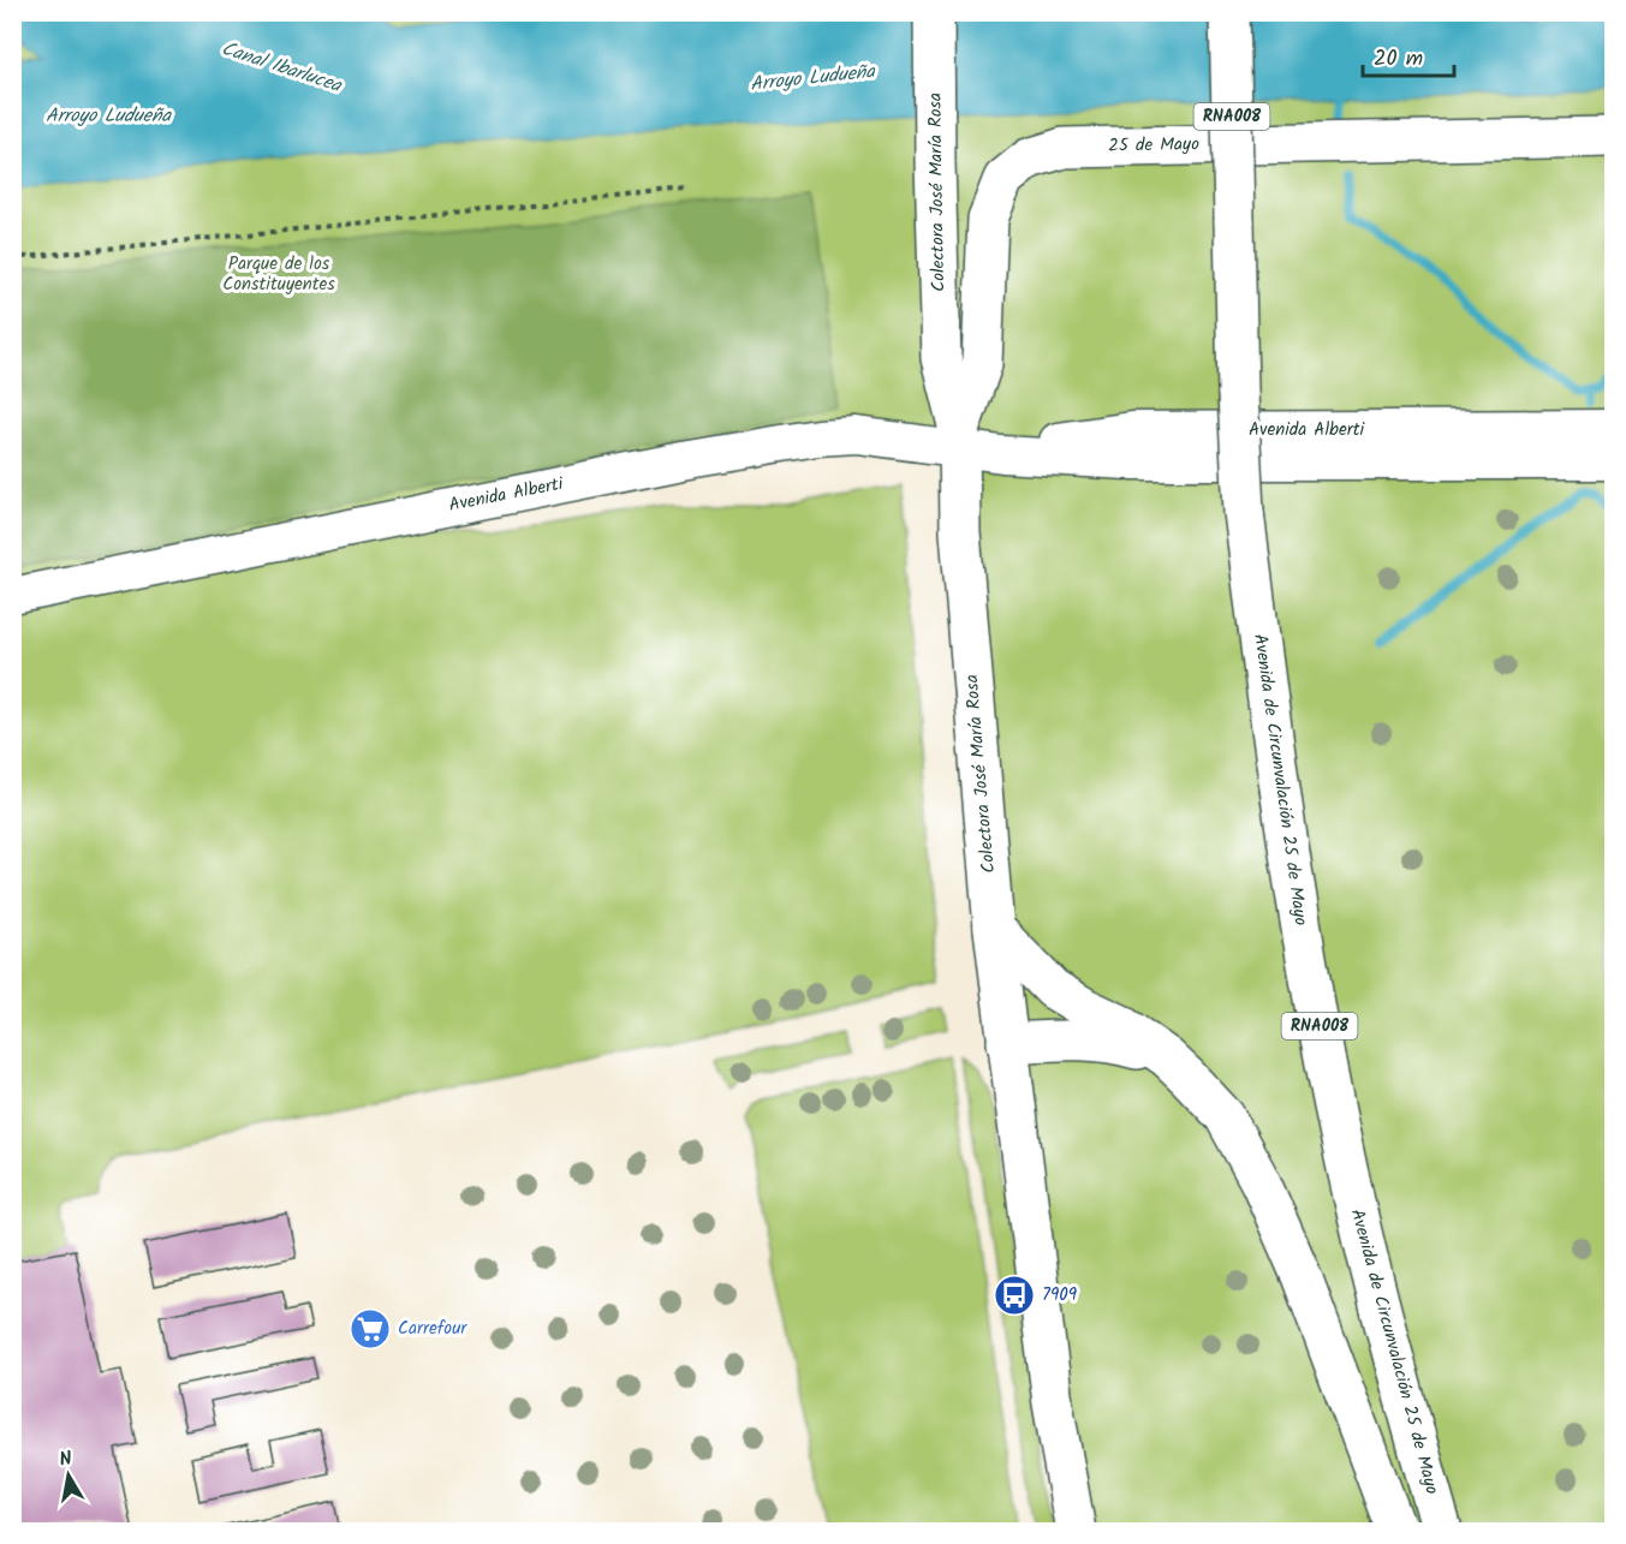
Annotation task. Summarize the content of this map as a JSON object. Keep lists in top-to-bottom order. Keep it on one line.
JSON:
{"streets":{"main road":["RNA008","25 de Mayo","Colectora José María Rosa","Avenida de Circunvalación 25 de Mayo"],"street":["Avenida Alberti"]},"crossings":[["25 de Mayo","Colectora José María Rosa"],["25 de Mayo","Avenida Alberti"],["Colectora José María Rosa","Avenida Alberti"]],"water":["Canal Ibarlucea","Arroyo Ludueña"],"parks":["Parque de los Constituyentes"],"places":{"bus stop":["7909"],"supermarket":["Carrefour"]},"scale_bar":"20 m","north":"top"}
